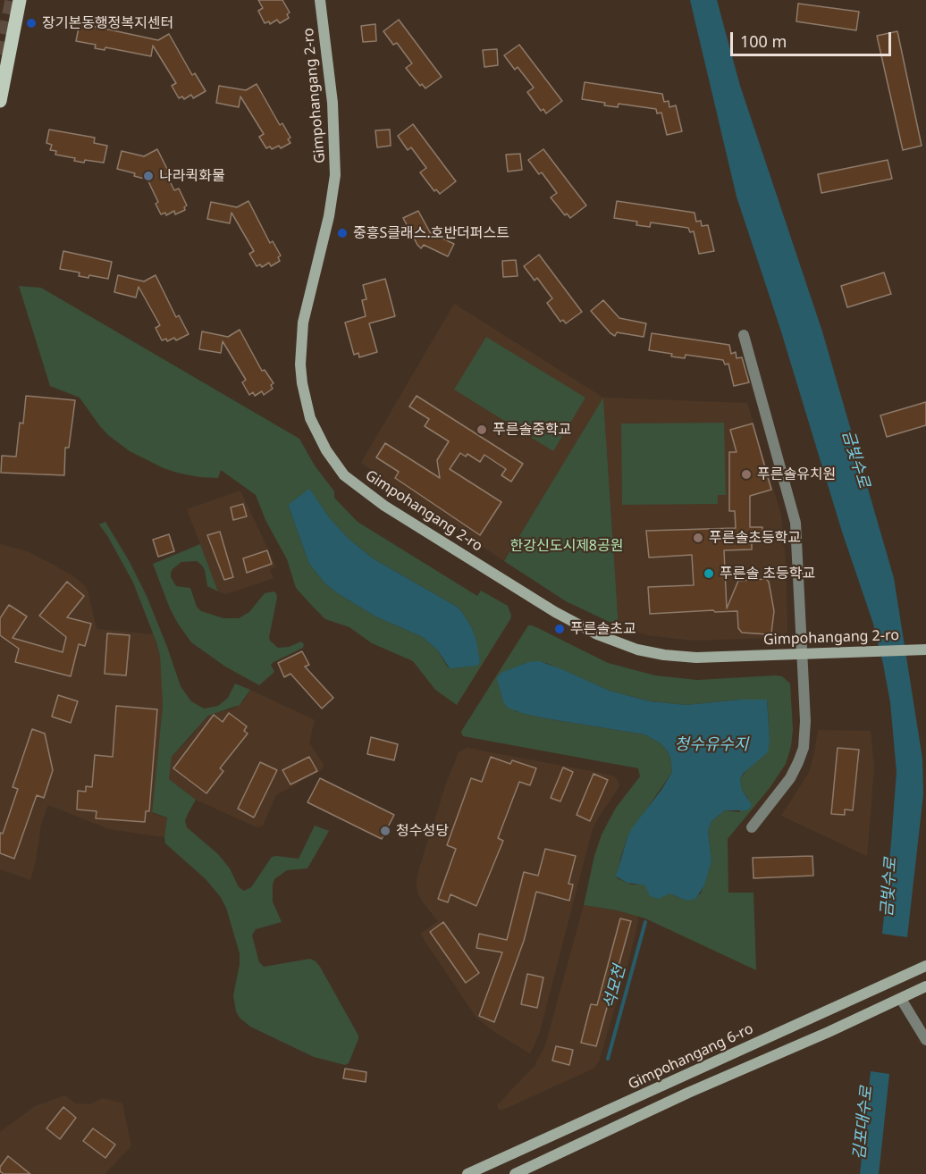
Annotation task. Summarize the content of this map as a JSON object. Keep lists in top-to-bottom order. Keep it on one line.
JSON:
{"streets":{"street":["Gimpohangang 2-ro","Gimpohangang 6-ro"]},"water":["금빛수로","청수유수지","석모천","김포대수로"],"parks":["한강신도시제8공원"],"places":["장기본동행정복지센터","나라퀵화물","중흥S클래스.호반더퍼스트","푸른솔중학교","푸른솔유치원","푸른솔초등학교","푸른솔 초등학교","푸른솔초교","청수성당"],"scale_bar":"100 m"}
